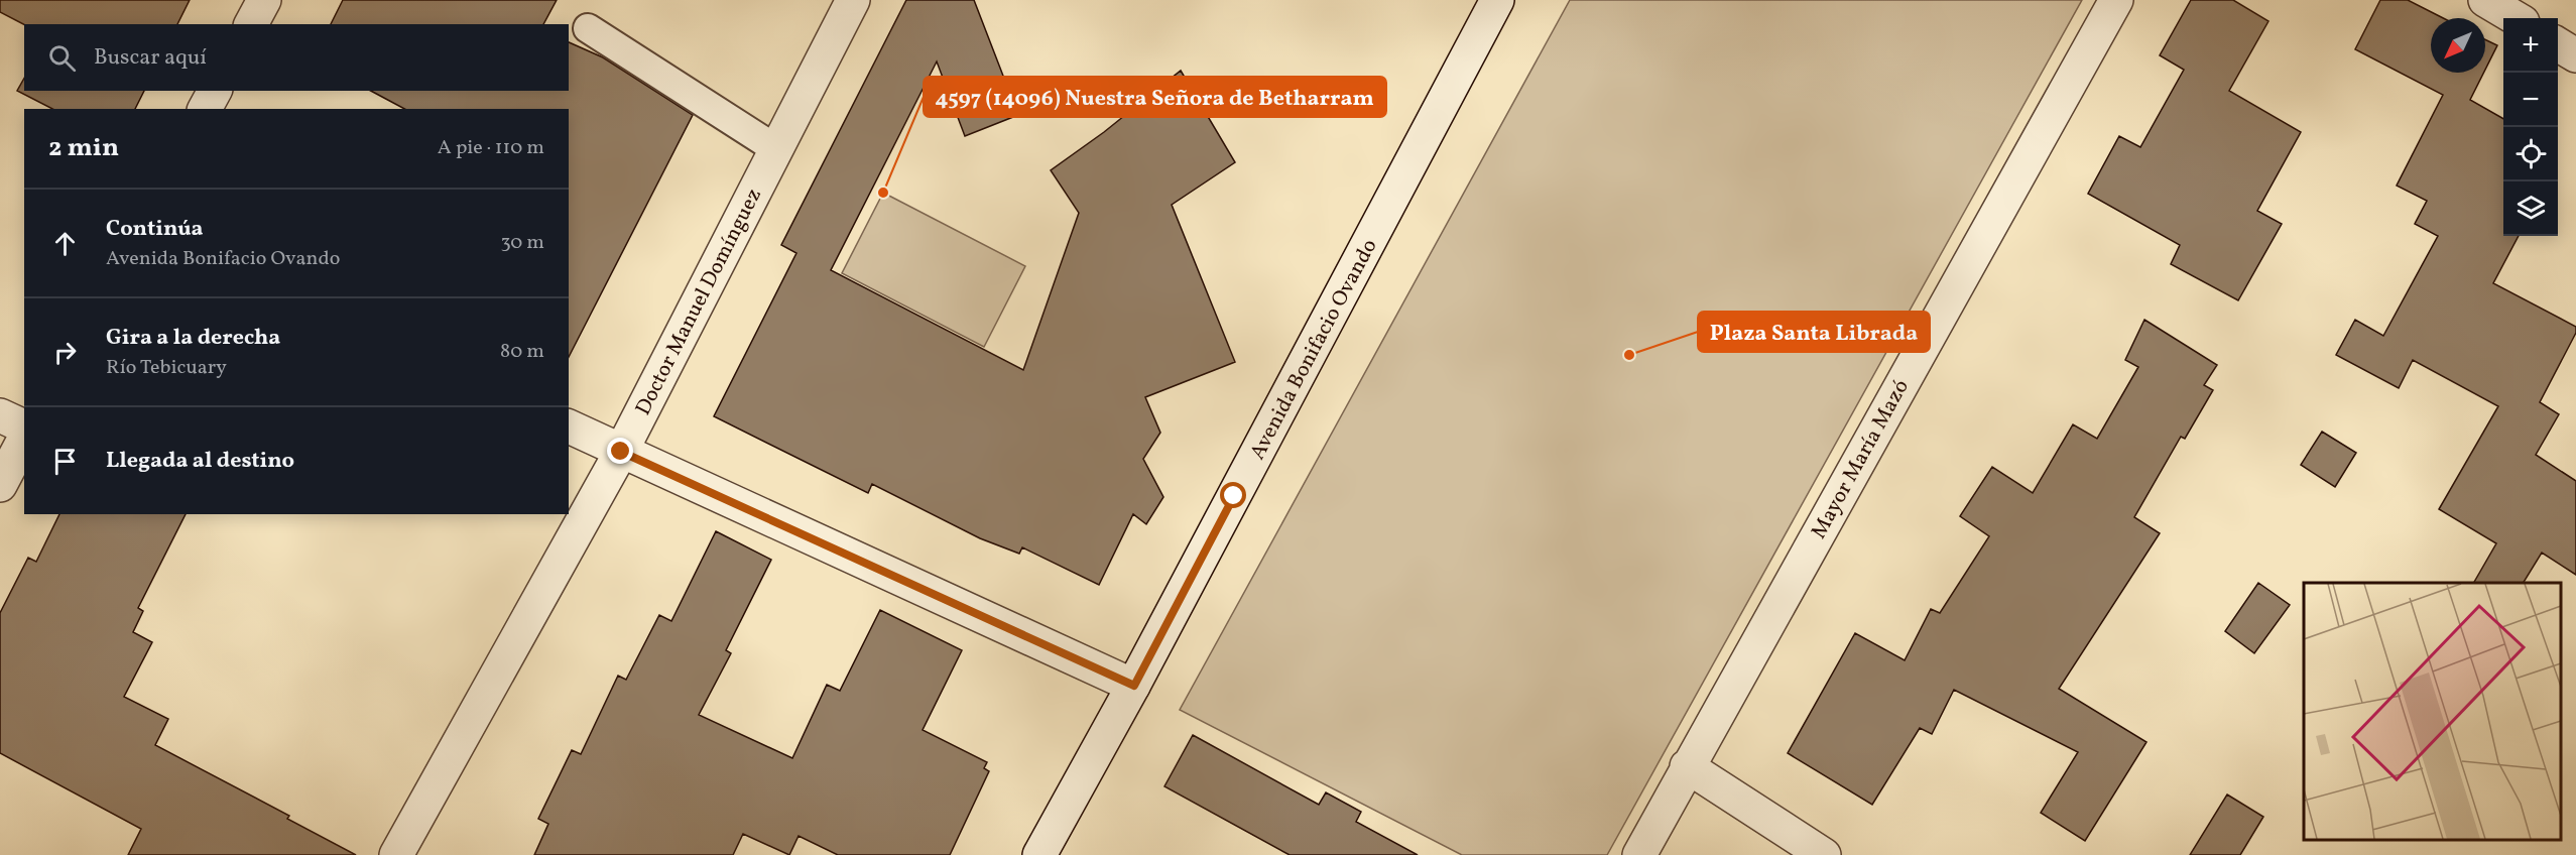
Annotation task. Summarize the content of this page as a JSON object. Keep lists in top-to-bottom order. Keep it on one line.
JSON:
{"streets":{"street":["Doctor Manuel Domínguez","Avenida Bonifacio Ovando","Mayor María Mazó"]},"places":["4597 (14096) Nuestra Señora de Betharram","Plaza Santa Librada"],"north":"bottom left","page":{"map_buttons":["+","−"],"search":"Buscar aquí","heading":["2 min","A pie · 110 m"],"list":[["Continúa","Avenida Bonifacio Ovando","30 m"],["Gira a la derecha","Río Tebicuary","80 m"],"Llegada al destino"]}}
